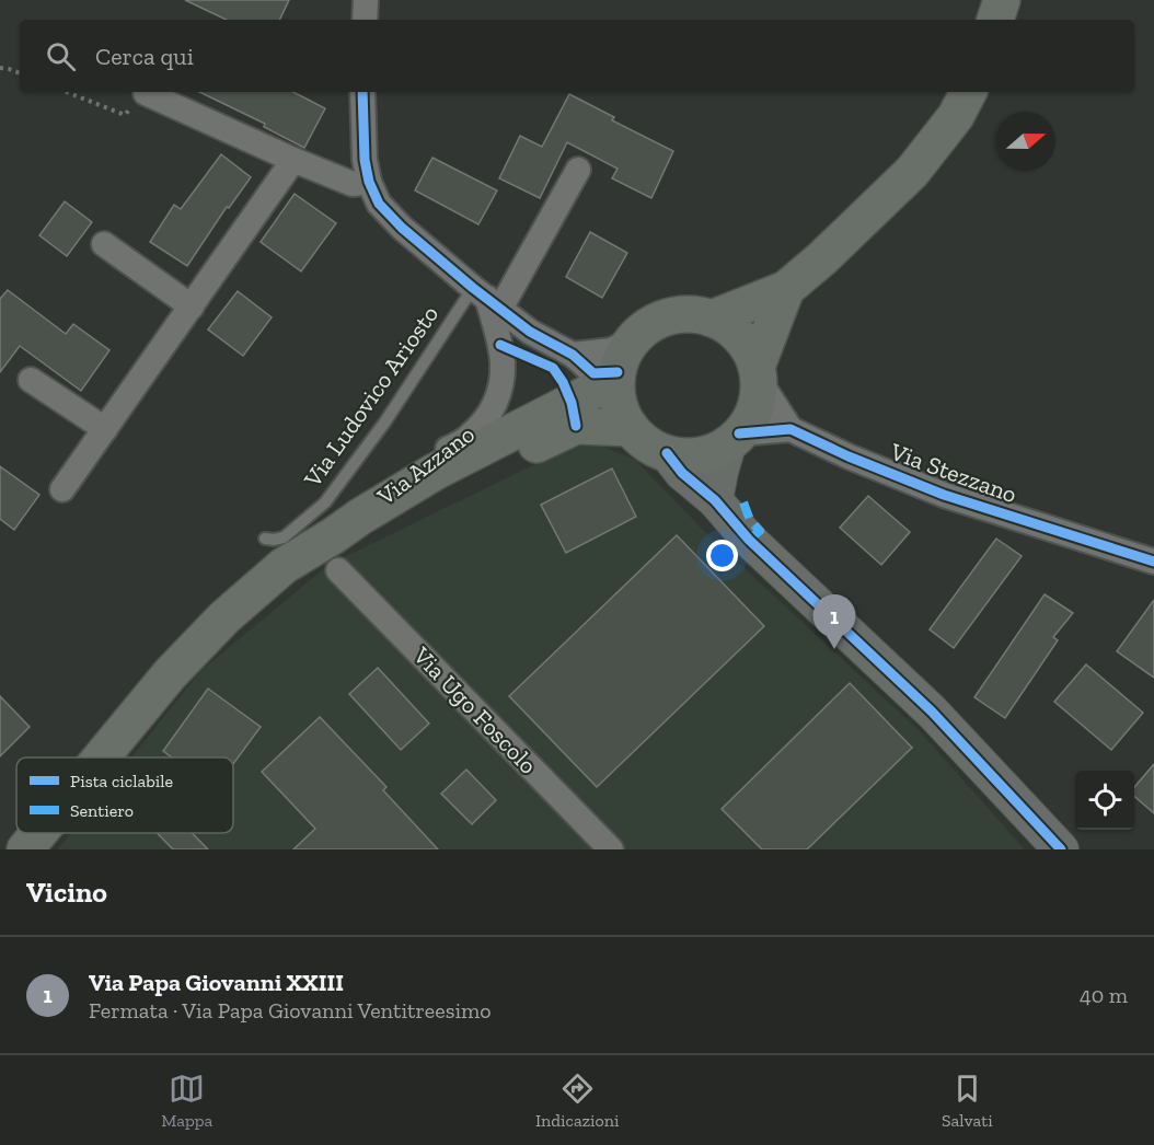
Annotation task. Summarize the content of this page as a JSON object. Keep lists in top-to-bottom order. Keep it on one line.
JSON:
{"streets":{"street":["Via Azzano","Via Stezzano","Via Ugo Foscolo"],"lane":["Via Ludovico Ariosto"]},"crossings":[["Via Ludovico Ariosto","Via Azzano"]],"legend":["Pista ciclabile","Sentiero"],"north":"right","page":{"search":"Cerca qui","pins":"1","heading":"Vicino","list":[{"mark":"1","name":"Via Papa Giovanni XXIII","note":"Fermata · Via Papa Giovanni Ventitreesimo","value":"40 m"}],"nav":["Mappa","Indicazioni","Salvati"]}}
